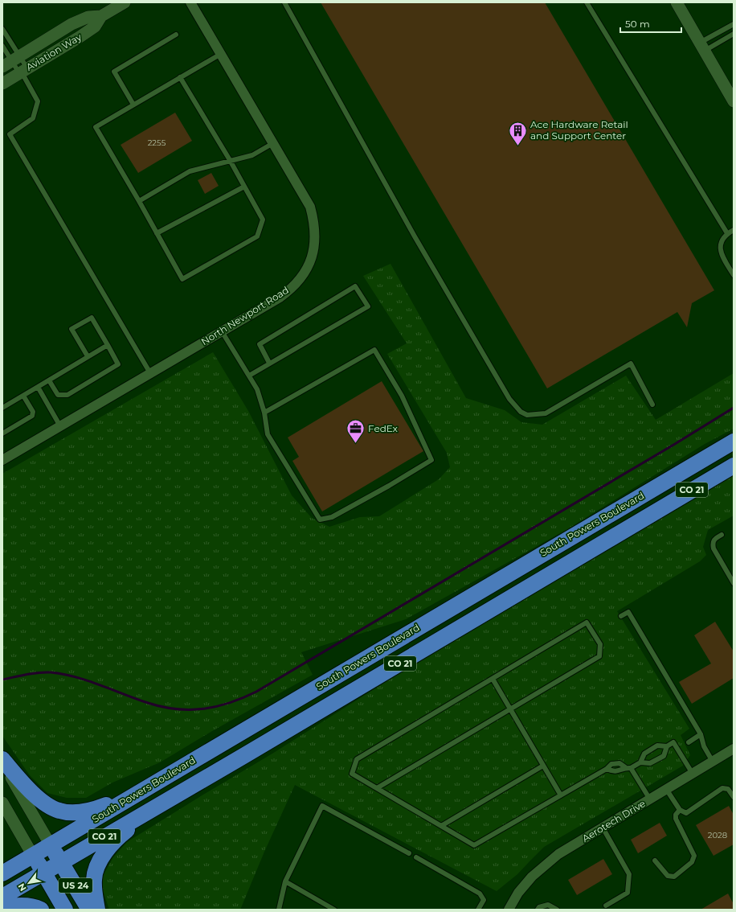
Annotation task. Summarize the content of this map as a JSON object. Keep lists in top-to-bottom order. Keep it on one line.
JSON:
{"streets":{"highway":["CO 21","South Powers Boulevard","US 24"],"street":["Aviation Way","North Newport Road","Aerotech Drive"]},"crossings":[["South Powers Boulevard","US 24"]],"places":{"building":["Ace Hardware Retail and Support Center"],"office":["FedEx"]},"house_numbers":["2255","2028"],"scale_bar":"50 m","north":"bottom left"}
